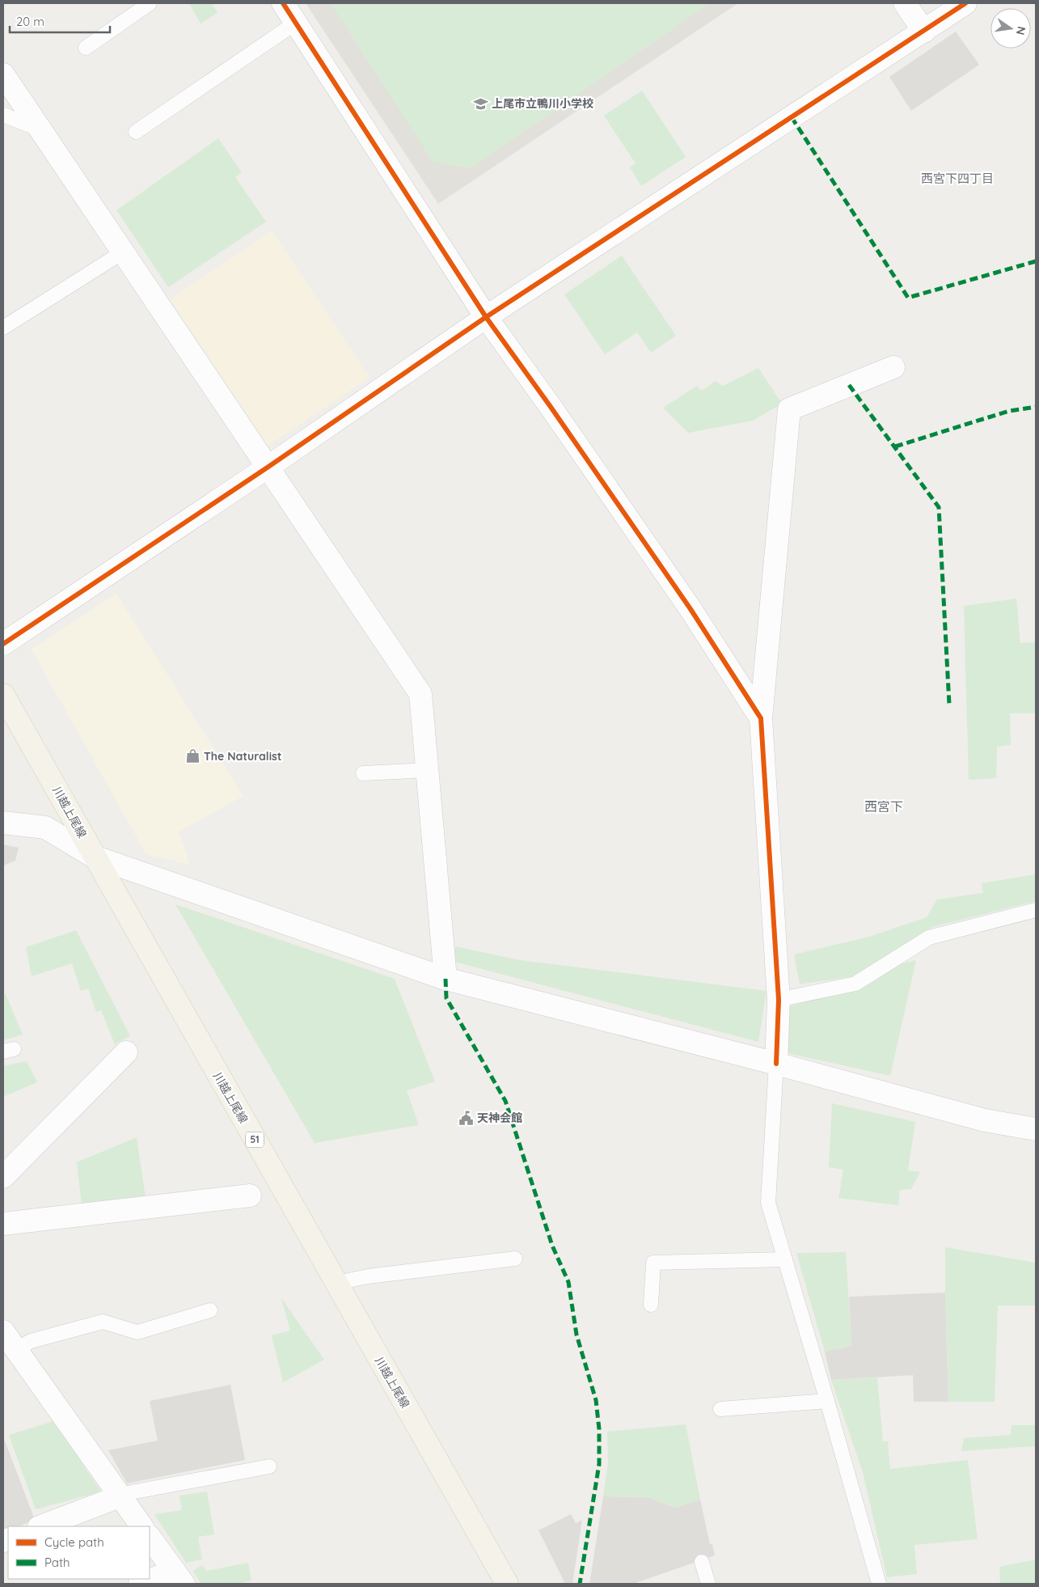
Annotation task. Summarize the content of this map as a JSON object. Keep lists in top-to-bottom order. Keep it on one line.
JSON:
{"streets":{"main road":["川越上尾線","51"]},"districts":["西宮下四丁目","西宮下"],"places":{"school or university":["上尾市立鴨川小学校"],"shop":["The Naturalist"],"public building":["天神会館"]},"legend":["Cycle path","Path"],"scale_bar":"20 m","north":"right"}
